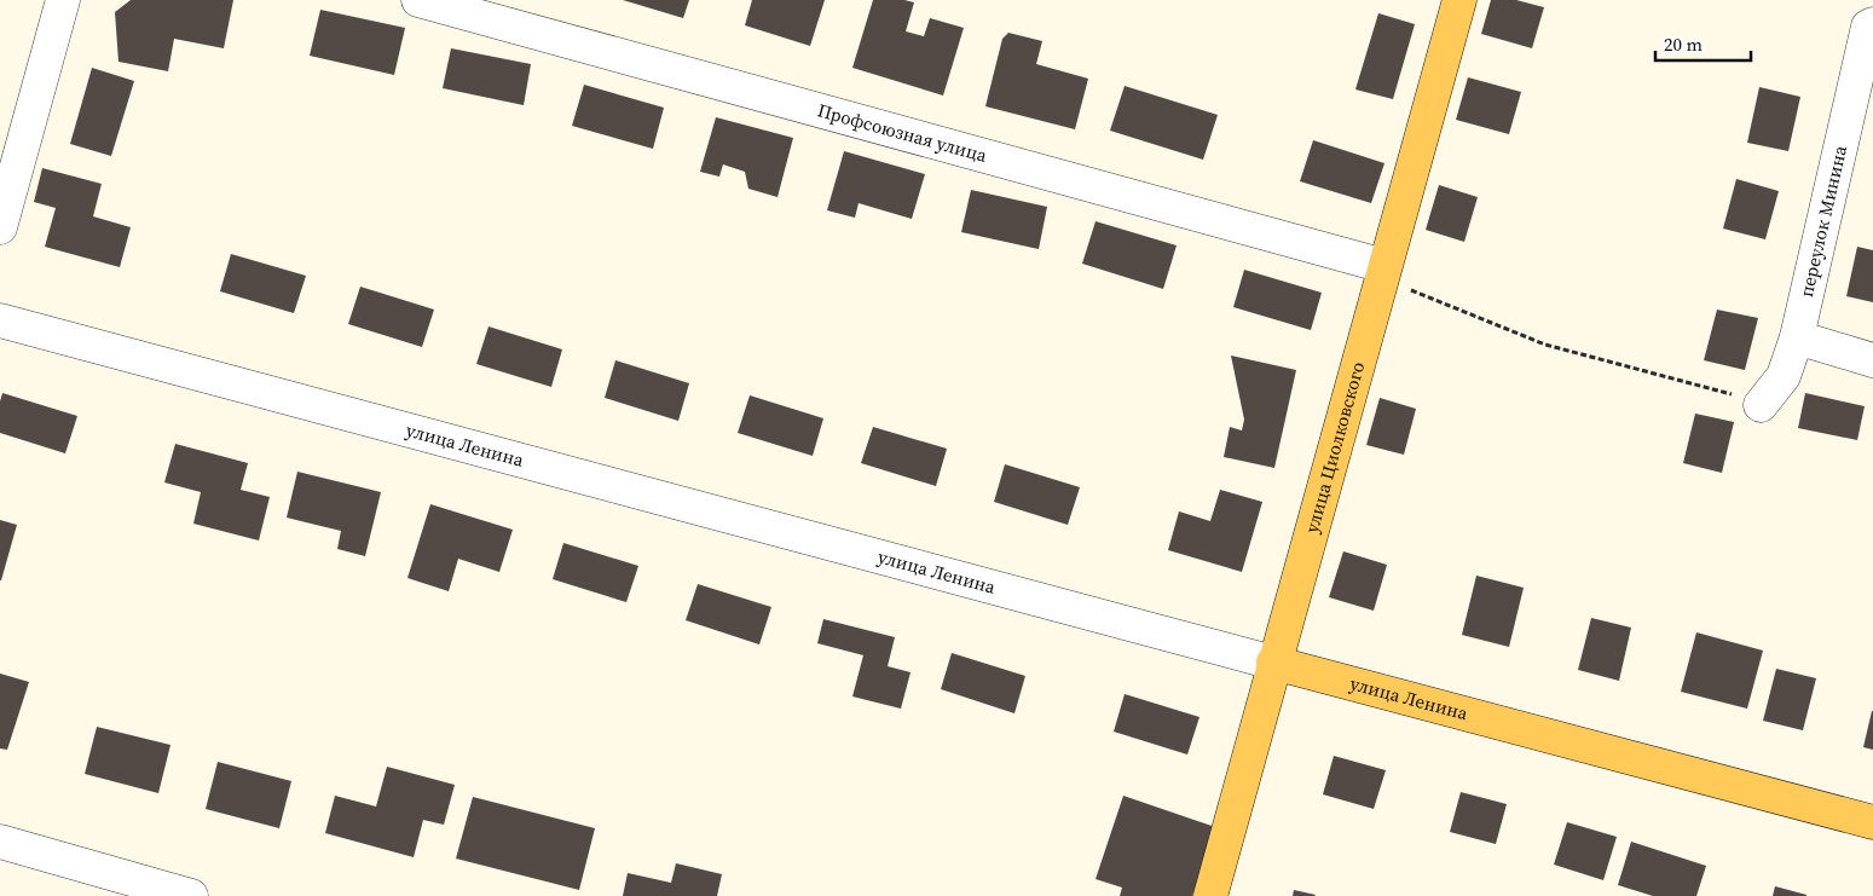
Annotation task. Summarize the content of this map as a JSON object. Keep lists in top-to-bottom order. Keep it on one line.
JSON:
{"streets":{"main road":["улица Ленина","улица Циолковского"],"street":["Профсоюзная улица","переулок Минина"]},"crossings":[["Профсоюзная улица","улица Циолковского"],["улица Ленина","улица Циолковского"]],"scale_bar":"20 m"}
